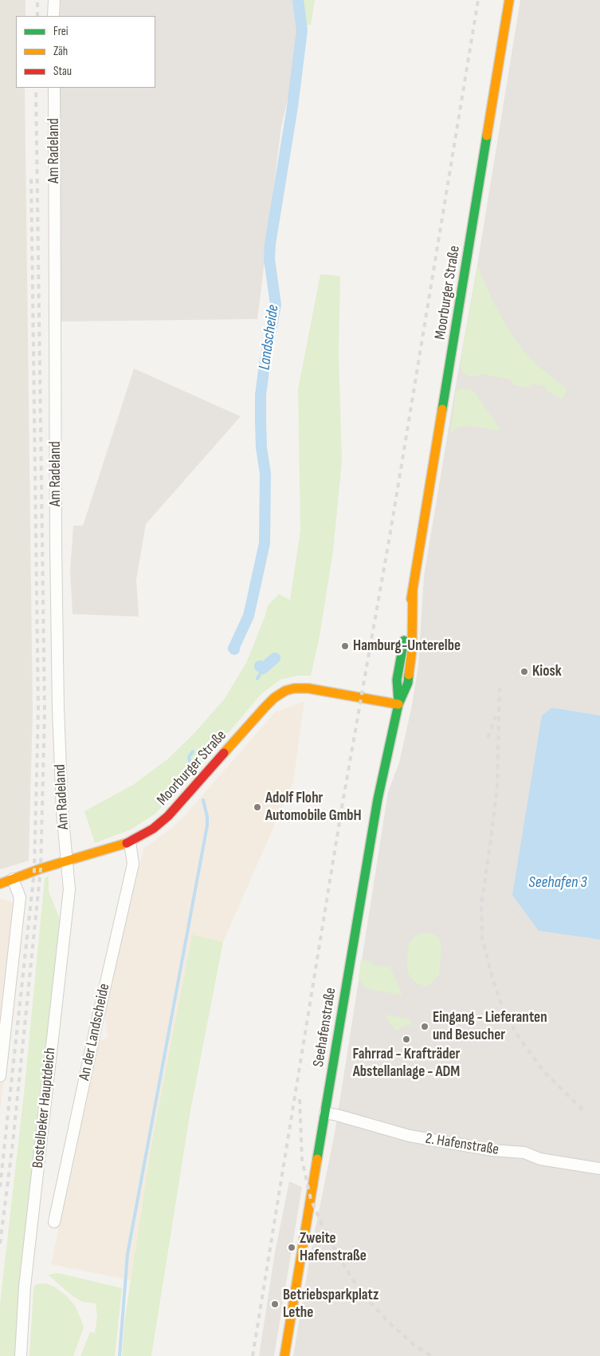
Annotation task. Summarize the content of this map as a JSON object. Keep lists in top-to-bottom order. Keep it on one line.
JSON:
{"streets":{"main road":["Moorburger Straße","Seehafenstraße"],"street":["Am Radeland","An der Landscheide","Bostelbeker Hauptdeich","2. Hafenstraße"]},"crossings":[["Am Radeland","Moorburger Straße"],["Am Radeland","Bostelbeker Hauptdeich"],["Moorburger Straße","Seehafenstraße"],["Moorburger Straße","An der Landscheide"],["Moorburger Straße","Bostelbeker Hauptdeich"],["Seehafenstraße","2. Hafenstraße"]],"water":["Landscheide","Seehafen 3"],"places":["Hamburg-Unterelbe","Kiosk","Adolf Flohr Automobile GmbH","Eingang - Lieferanten und Besucher","Fahrrad - Krafträder Abstellanlage - ADM","Zweite Hafenstraße","Betriebsparkplatz Lethe"],"legend":["Frei","Zäh","Stau"]}
